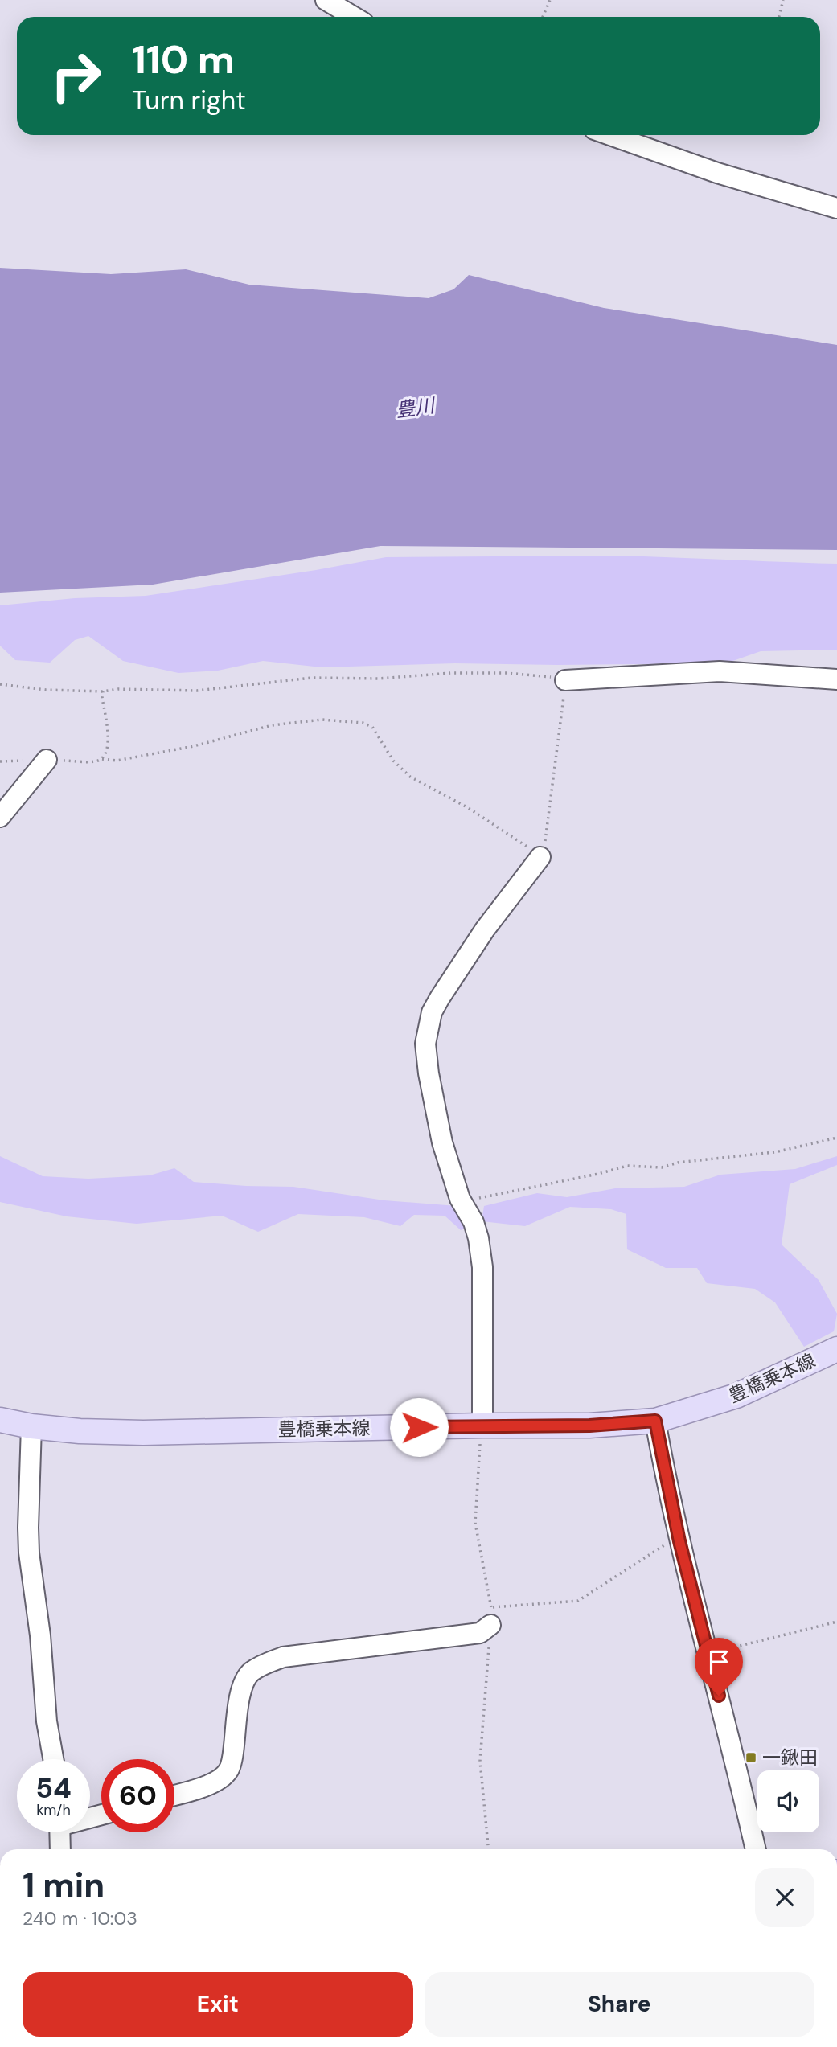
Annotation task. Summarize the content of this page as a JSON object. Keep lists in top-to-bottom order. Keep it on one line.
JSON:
{"streets":{"main road":["豊橋乗本線"]},"water":["豊川"],"places":{"transit":["一鍬田"]},"page":{"turn":["110 m","Turn right"],"speed":"54 km/h","limit":"60","heading":["1 min","240 m · 10:03"],"buttons":["Exit","Share"]}}
